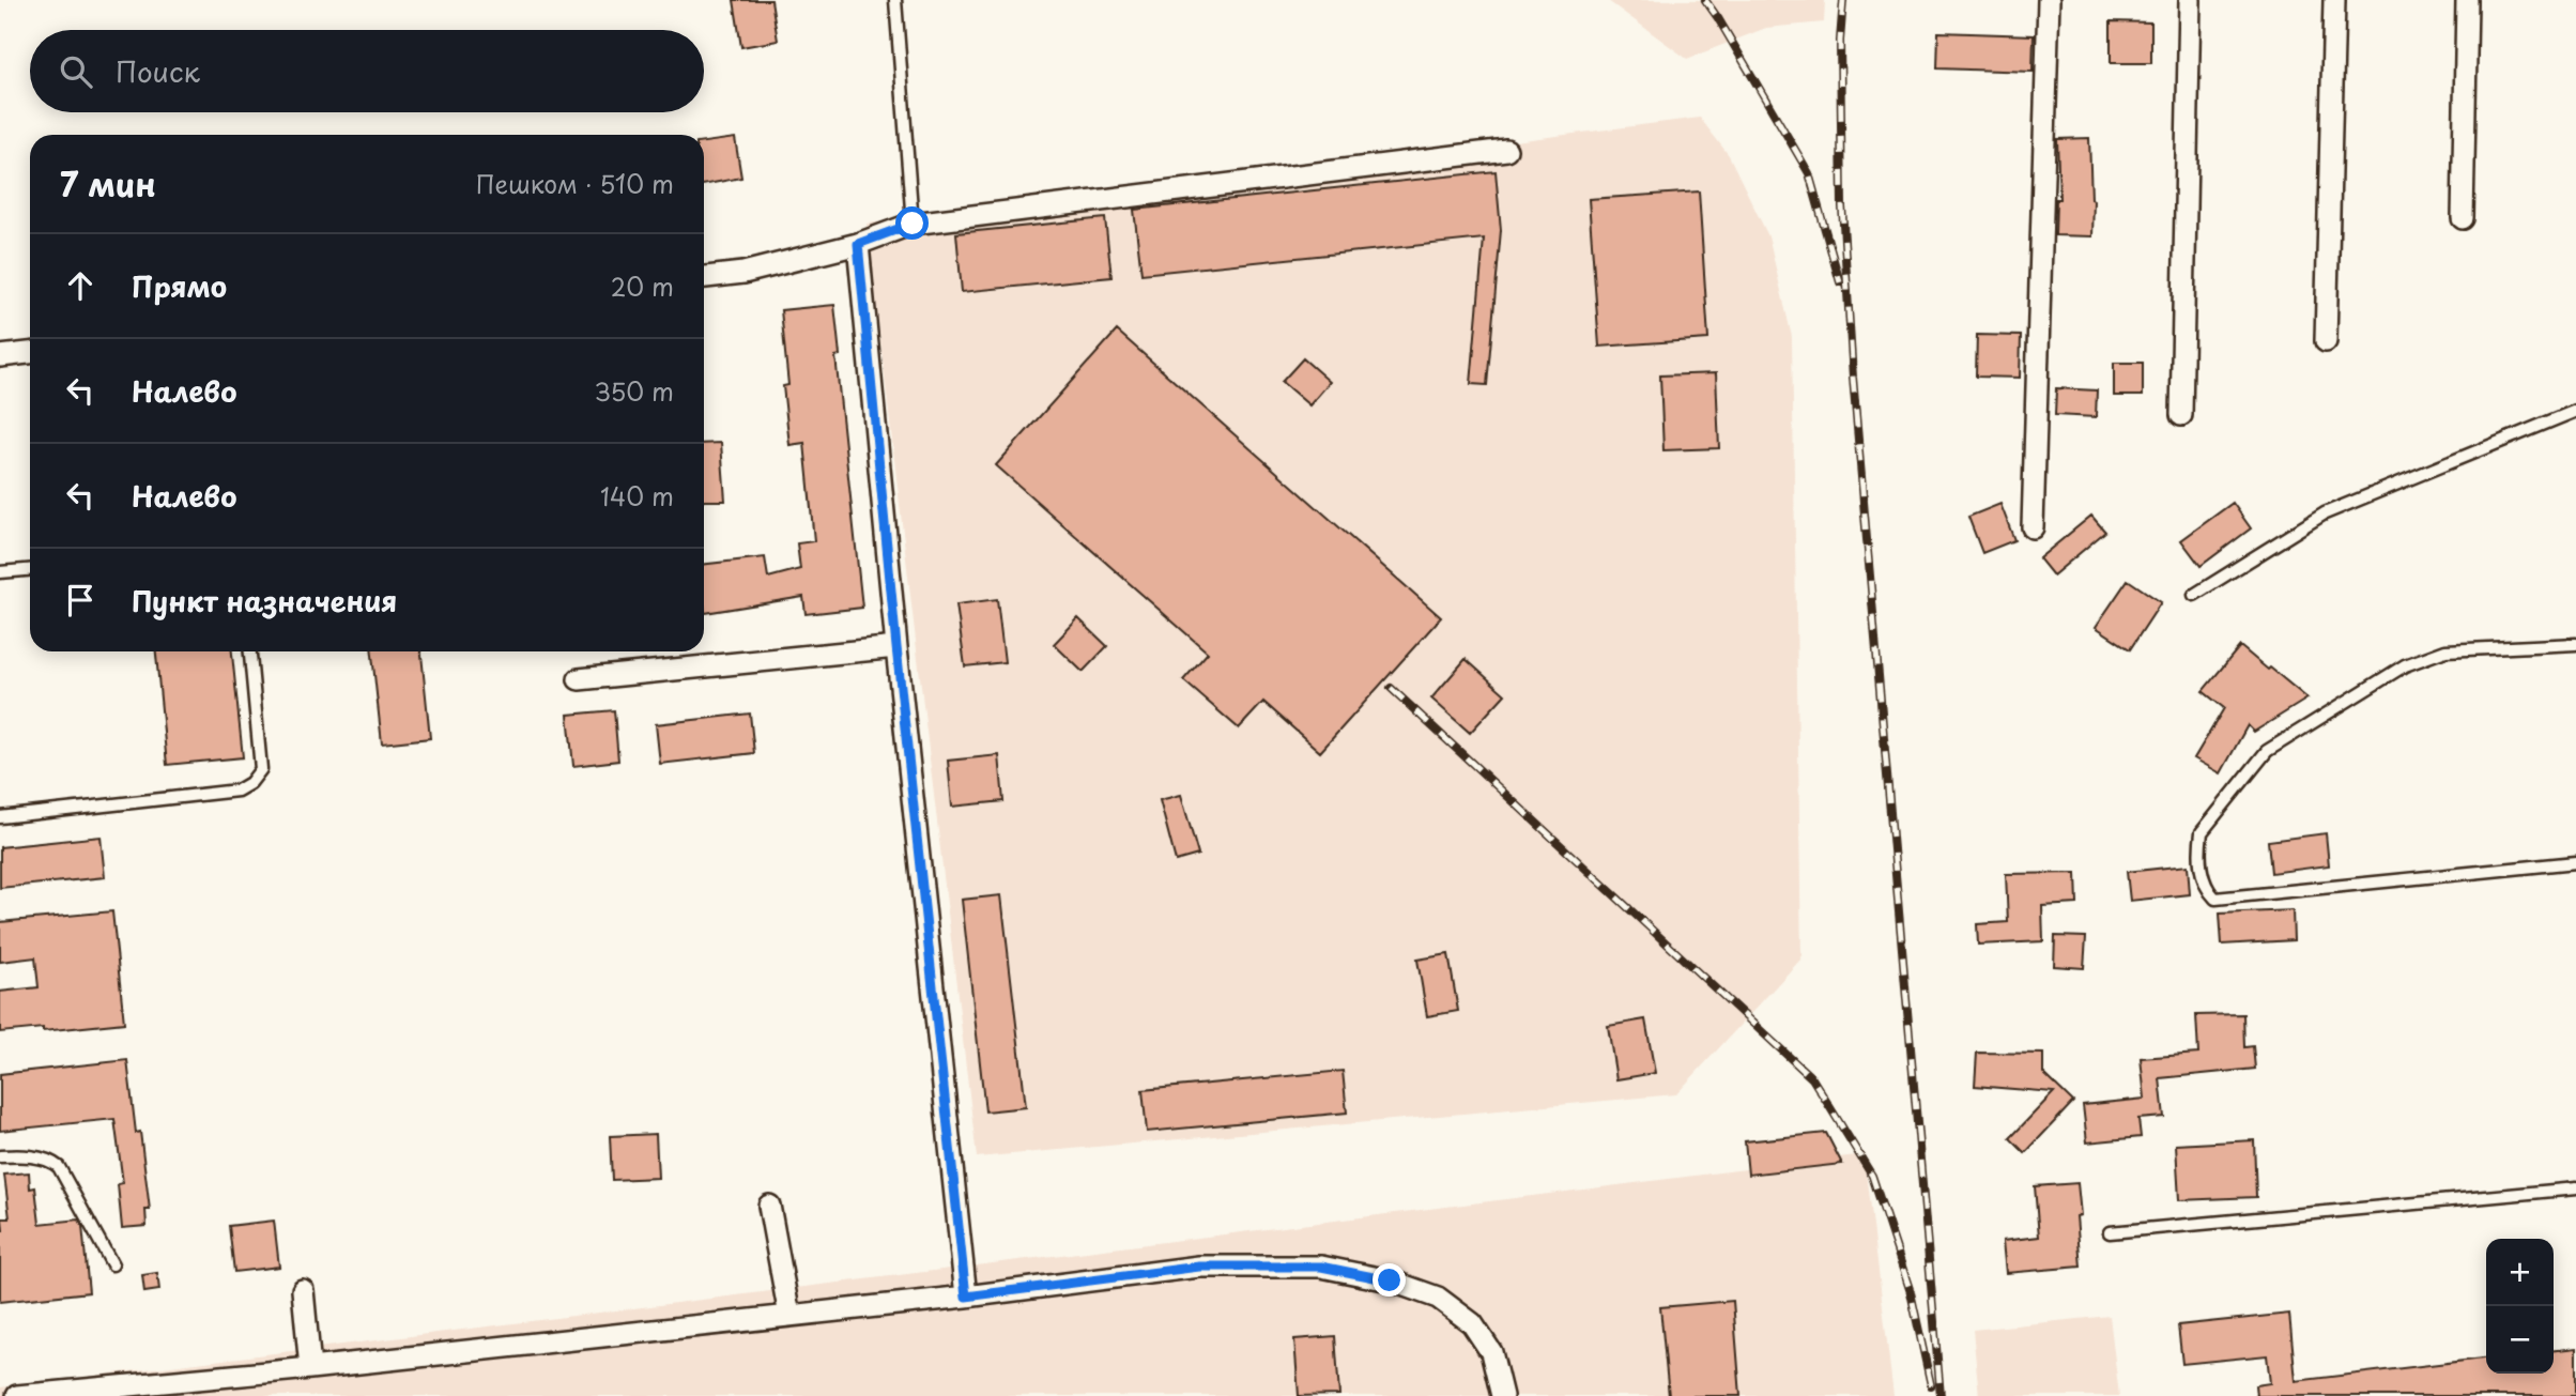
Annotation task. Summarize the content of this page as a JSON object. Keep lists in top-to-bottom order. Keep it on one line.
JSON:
{"page":{"search":"Поиск","heading":["7 мин","Пешком · 510 m"],"list":[["Прямо","20 m"],["Налево","350 m"],["Налево","140 m"],"Пункт назначения"],"map_buttons":["+","−"]}}
